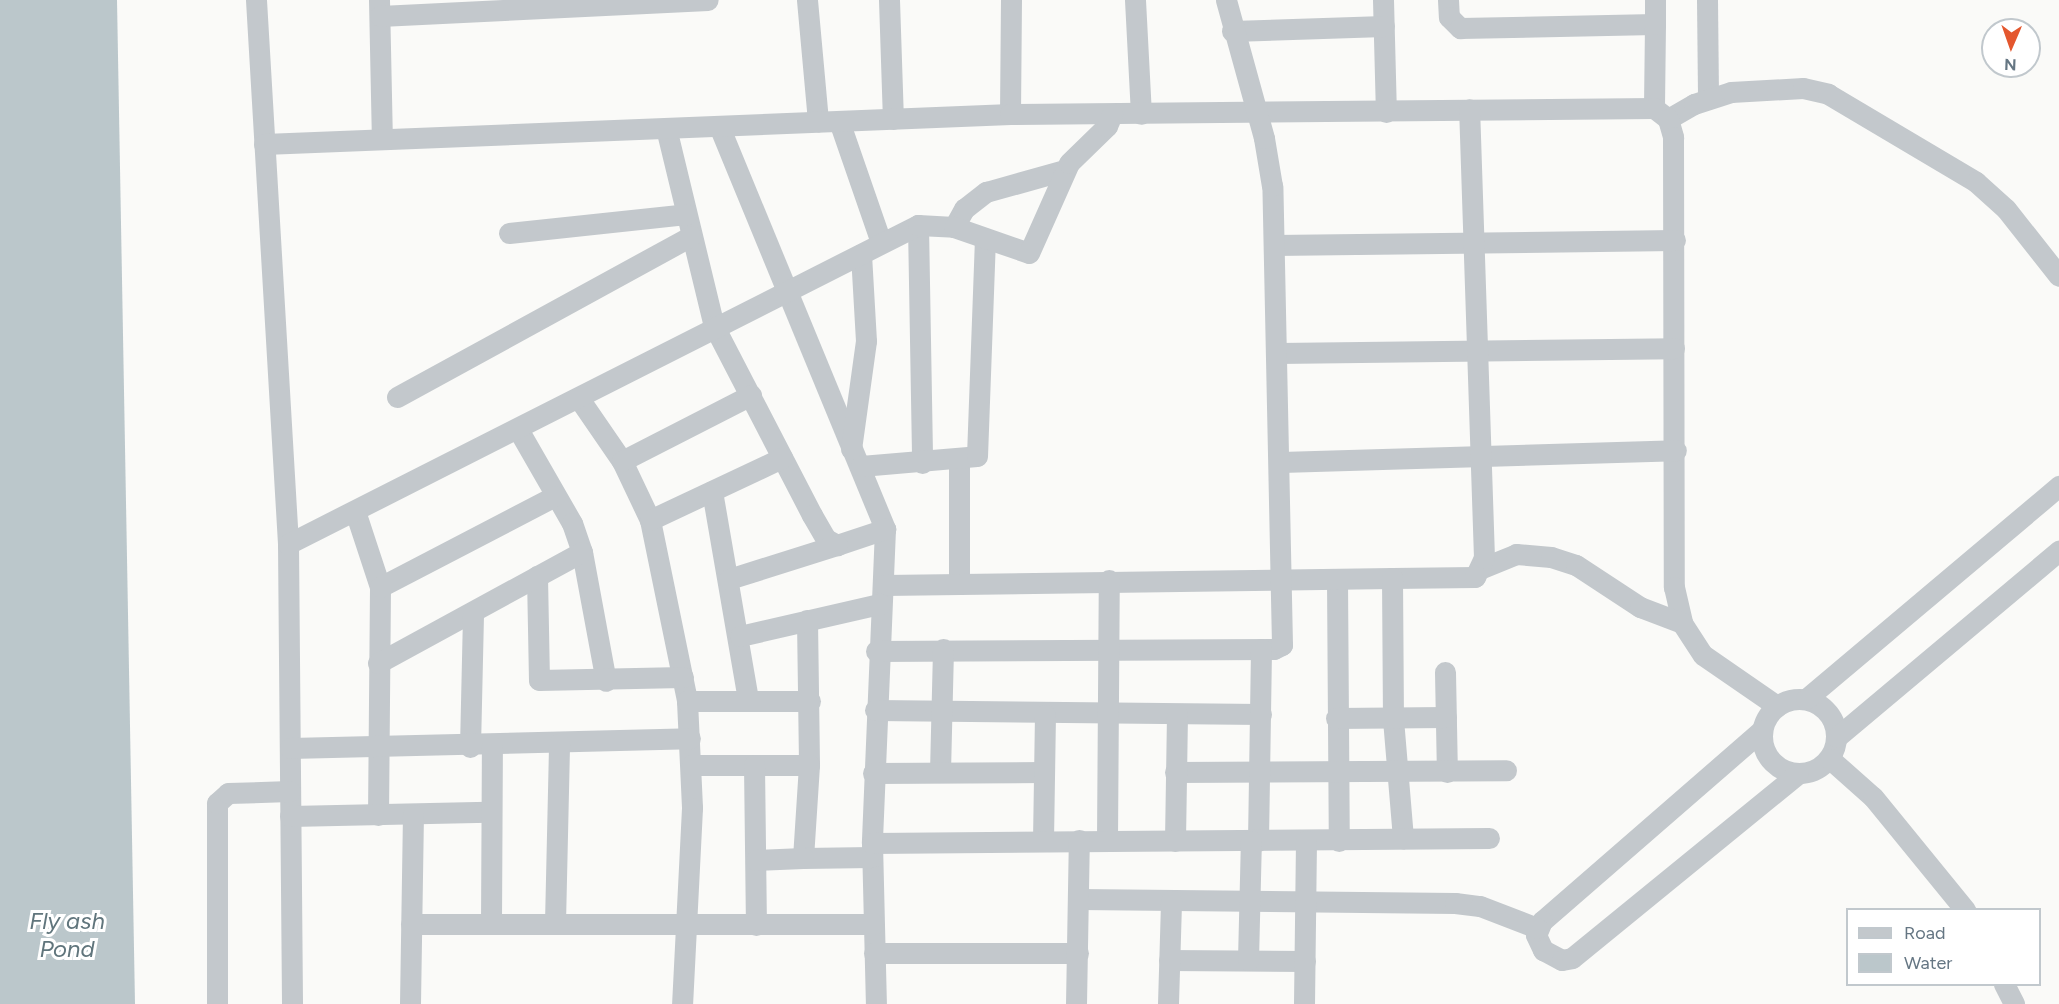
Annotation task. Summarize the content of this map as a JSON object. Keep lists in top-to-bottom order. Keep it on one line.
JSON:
{"water":["Fly ash Pond"],"legend":["Road","Water"],"north":"bottom"}
